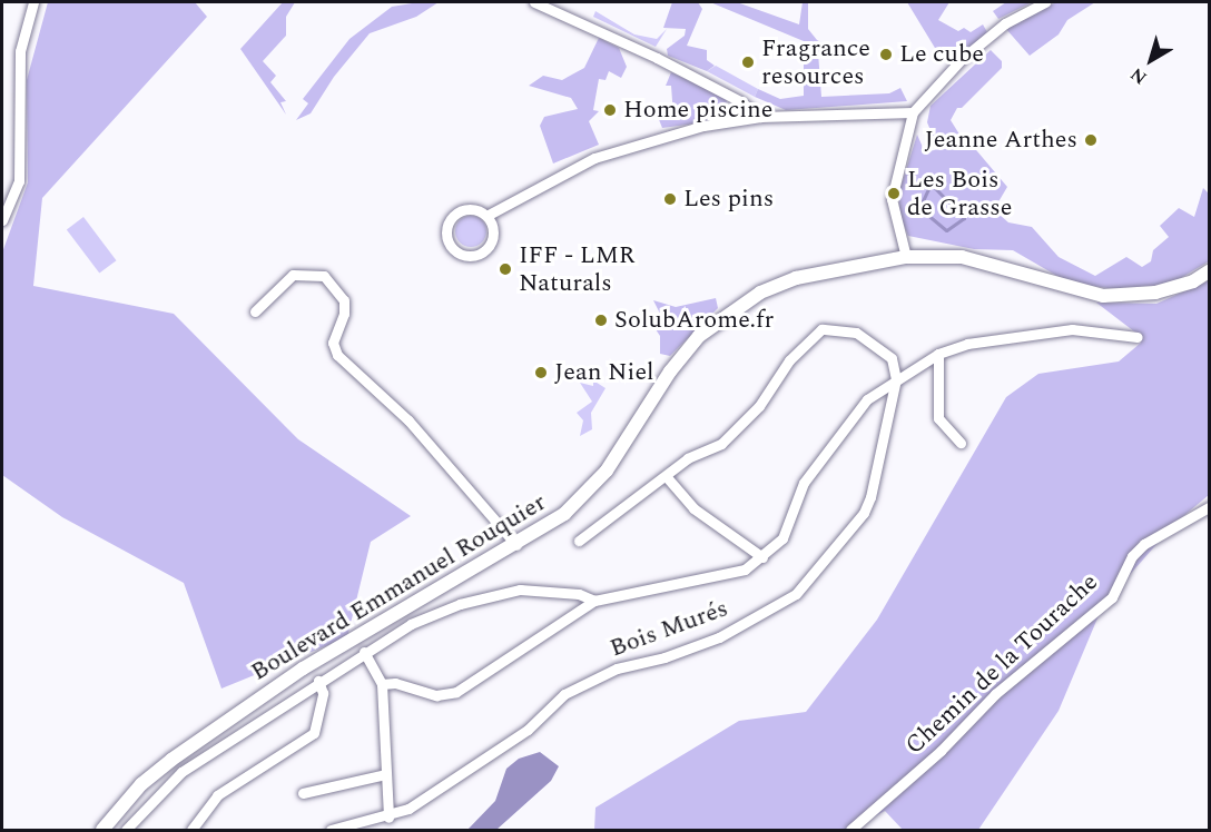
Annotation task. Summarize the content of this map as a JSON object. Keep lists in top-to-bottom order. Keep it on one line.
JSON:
{"streets":{"street":["Boulevard Emmanuel Rouquier","Bois Murés","Chemin de la Tourache"]},"places":["Le cube","Fragrance resources","Home piscine","Jeanne Arthes","Les Bois de Grasse","Les pins","IFF - LMR Naturals","SolubArome.fr","Jean Niel"],"north":"bottom left"}
